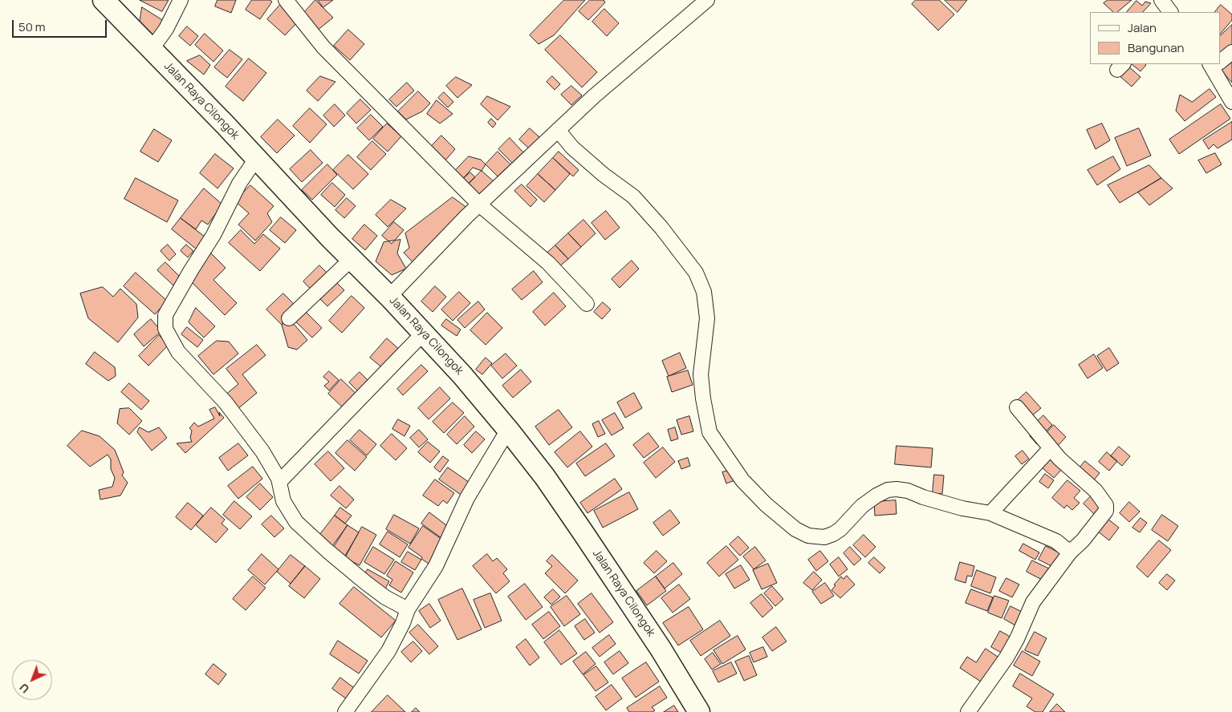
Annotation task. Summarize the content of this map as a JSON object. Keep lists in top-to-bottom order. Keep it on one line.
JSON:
{"streets":{"highway":["Jalan Raya Cilongok"]},"legend":["Jalan","Bangunan"],"scale_bar":"50 m","north":"bottom left"}
